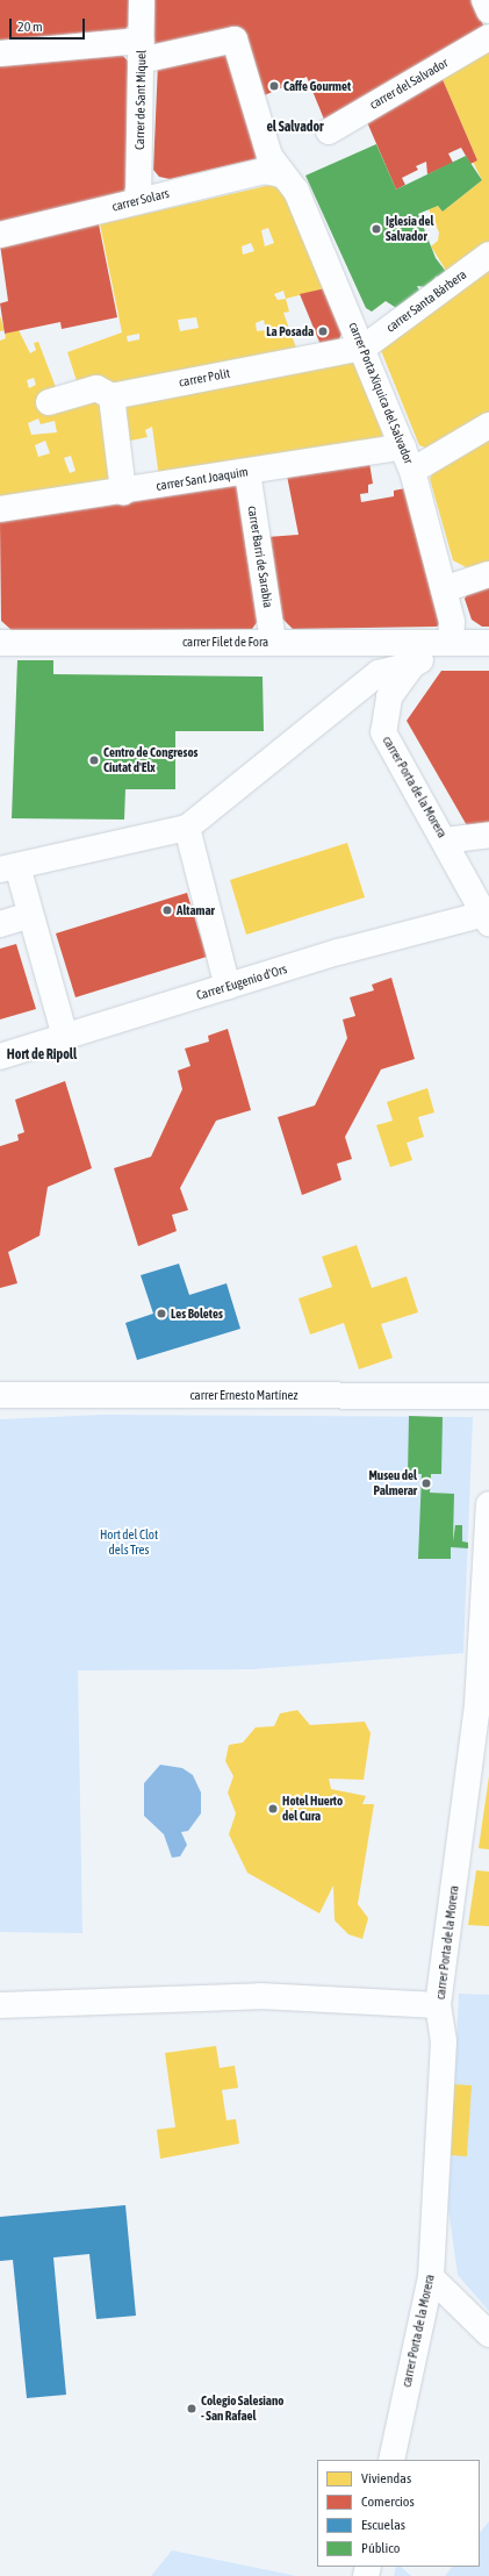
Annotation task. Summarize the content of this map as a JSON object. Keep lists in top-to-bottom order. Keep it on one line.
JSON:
{"streets":{"street":["carrer del Salvador","Carrer de Sant Miquel","carrer Solars","carrer Santa Bárbera","carrer Polit","carrer Porta Xiquica del Salvador","carrer Sant Joaquim","carrer Barri de Sarabia","carrer Filet de Fora","carrer Porta de la Morera","Carrer Eugenio d'Ors","carrer Ernesto Martínez"]},"crossings":[["Carrer de Sant Miquel","carrer Solars"],["carrer Solars","carrer Porta Xiquica del Salvador"],["carrer Santa Bárbera","carrer Polit"],["carrer Santa Bárbera","carrer Porta Xiquica del Salvador"],["carrer Polit","carrer Porta Xiquica del Salvador"],["carrer Porta Xiquica del Salvador","carrer Sant Joaquim"],["carrer Porta Xiquica del Salvador","carrer Filet de Fora"],["carrer Porta Xiquica del Salvador","carrer Porta de la Morera"],["carrer Sant Joaquim","carrer Barri de Sarabia"],["carrer Barri de Sarabia","carrer Filet de Fora"],["carrer Filet de Fora","carrer Porta de la Morera"],["carrer Porta de la Morera","Carrer Eugenio d'Ors"]],"districts":["el Salvador","Hort de Ripoll"],"parks":["Hort del Clot dels Tres"],"places":["Caffe Gourmet","Iglesia del Salvador","La Posada","Centro de Congresos Ciutat d'Elx","Altamar","Les Boletes","Museu del Palmerar","Hotel Huerto del Cura","Colegio Salesiano - San Rafael"],"legend":["Viviendas","Comercios","Escuelas","Público"],"scale_bar":"20 m"}
